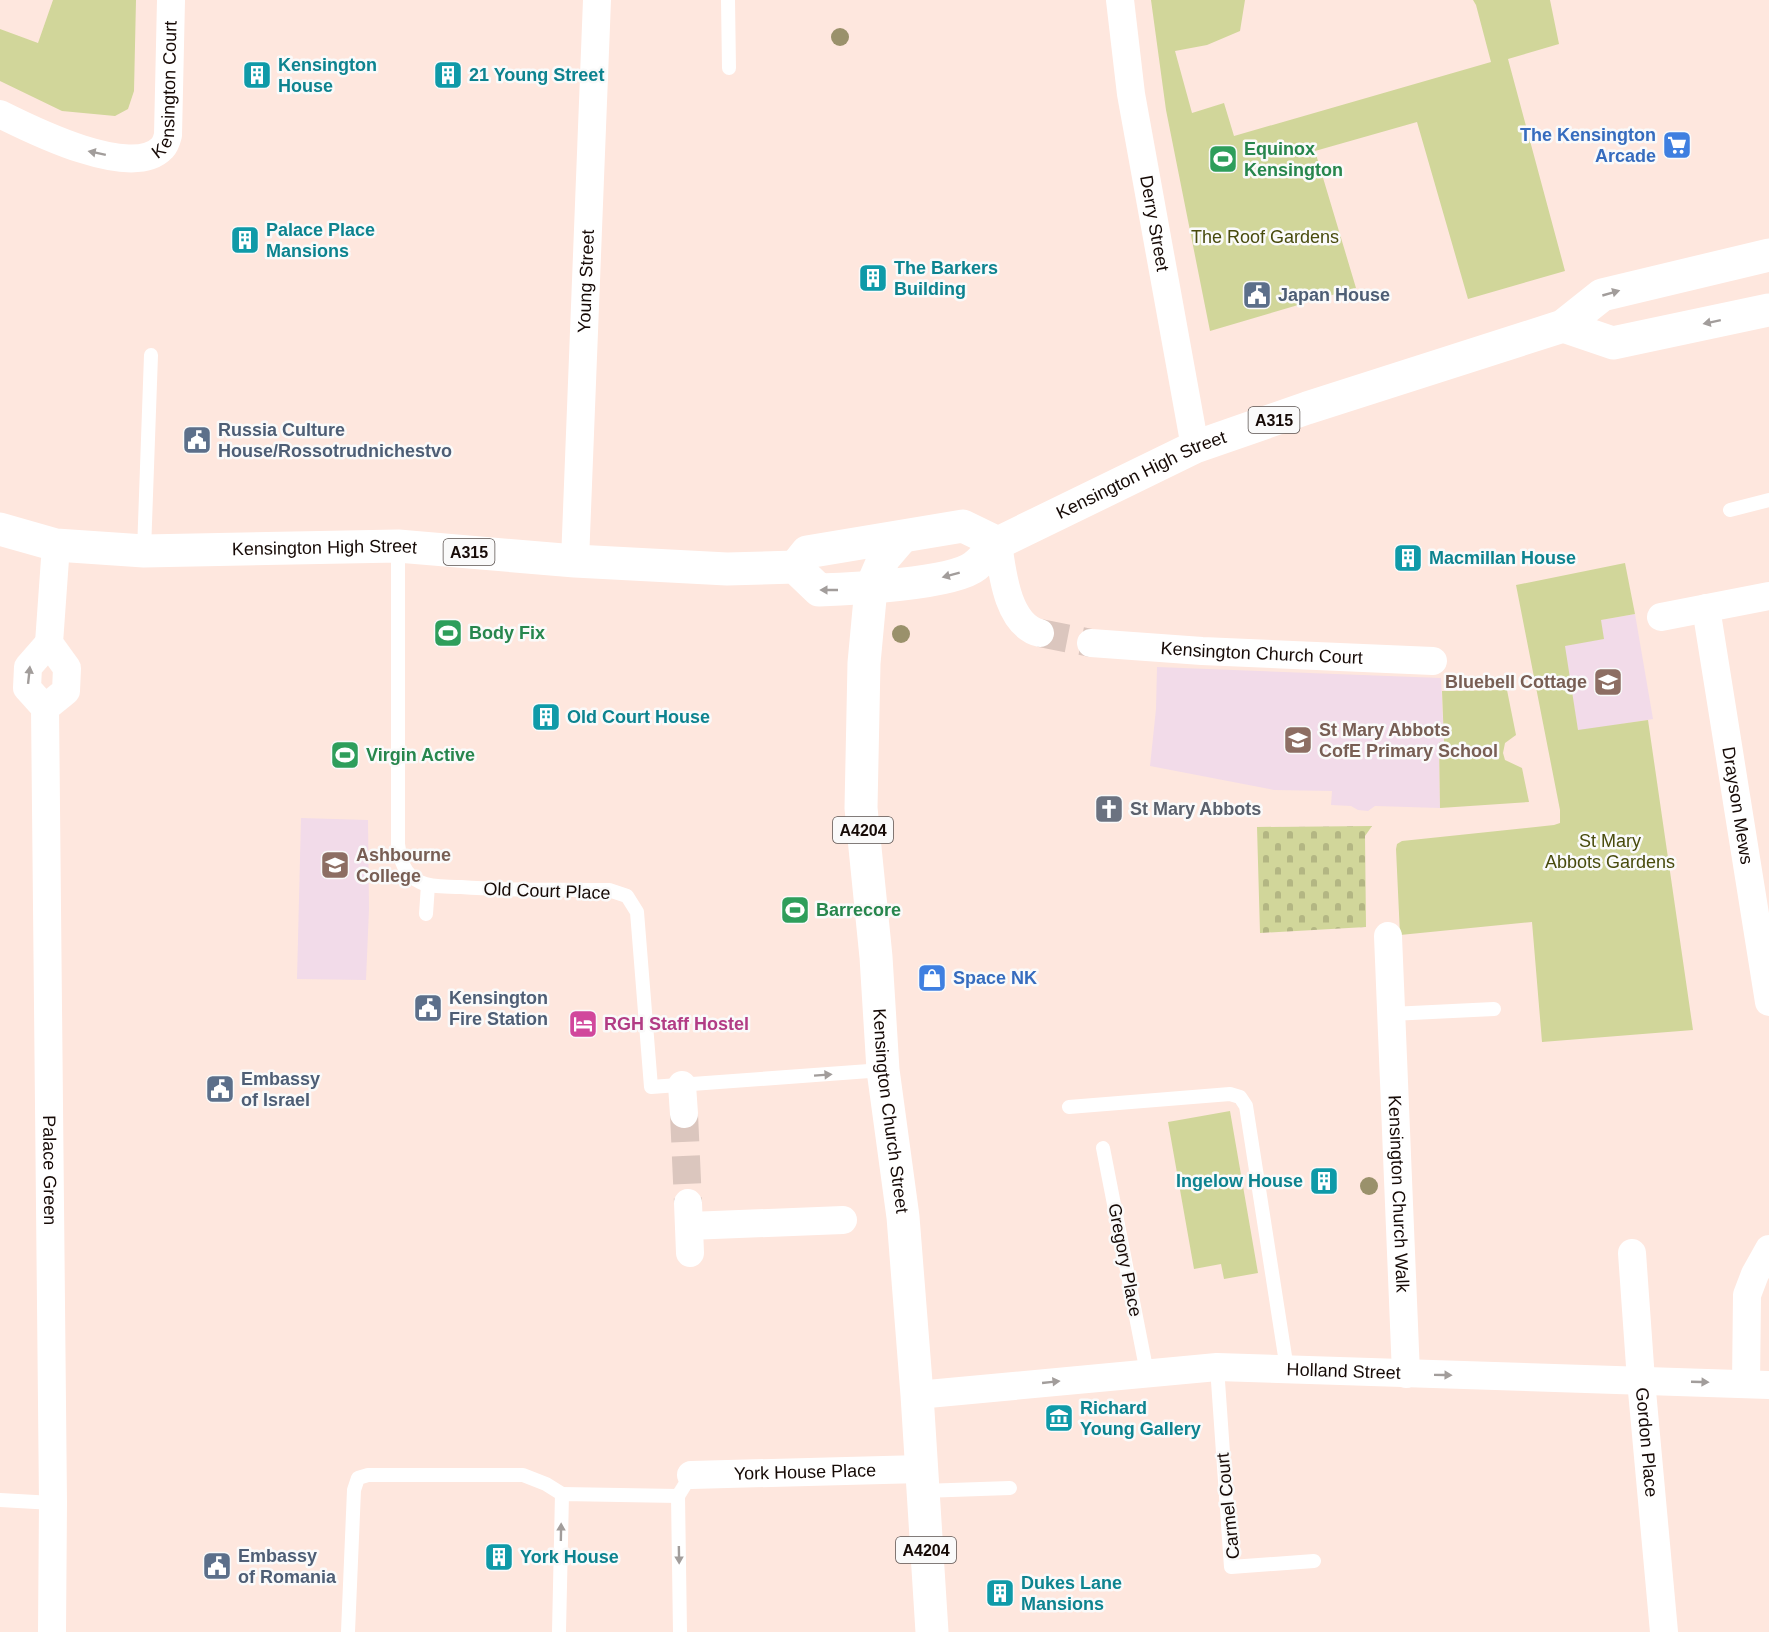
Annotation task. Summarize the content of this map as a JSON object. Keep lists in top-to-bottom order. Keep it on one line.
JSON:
{"streets":{"main road":["A315","Kensington High Street","A4204","Kensington Church Street"],"street":["Kensington Court","Derry Street","Young Street","Kensington Church Court","Drayson Mews","Palace Green","Kensington Church Walk","Holland Street","Gordon Place","York House Place"],"lane":["Old Court Place","Gregory Place","Carmel Court"]},"crossings":[["Derry Street","Kensington High Street"],["Young Street","Kensington High Street"],["Kensington High Street","A4204"],["Kensington High Street","Kensington Church Street"],["Kensington High Street","Palace Green"],["A4204","Kensington Church Street"],["Old Court Place","Kensington Church Street"],["Kensington Church Street","Holland Street"],["Kensington Church Street","York House Place"],["Kensington Church Walk","Holland Street"],["Gregory Place","Holland Street"],["Holland Street","Gordon Place"],["Holland Street","Carmel Court"]],"one_way":["Holland Street"],"parks":["The Roof Gardens","St Mary Abbots Gardens"],"places":{"building":["Kensington House","21 Young Street","Palace Place Mansions","The Barkers Building","Macmillan House","Old Court House","Ingelow House","York House","Dukes Lane Mansions"],"supermarket":["The Kensington Arcade"],"sports":["Equinox Kensington","Body Fix","Virgin Active","Barrecore"],"public building":["Japan House","Russia Culture House/Rossotrudnichestvo","Kensington Fire Station","Embassy of Israel","Embassy of Romania"],"school or university":["Bluebell Cottage","St Mary Abbots CofE Primary School","Ashbourne College"],"church":["St Mary Abbots"],"shop":["Space NK"],"hotel":["RGH Staff Hostel"],"museum":["Richard Young Gallery"]}}
